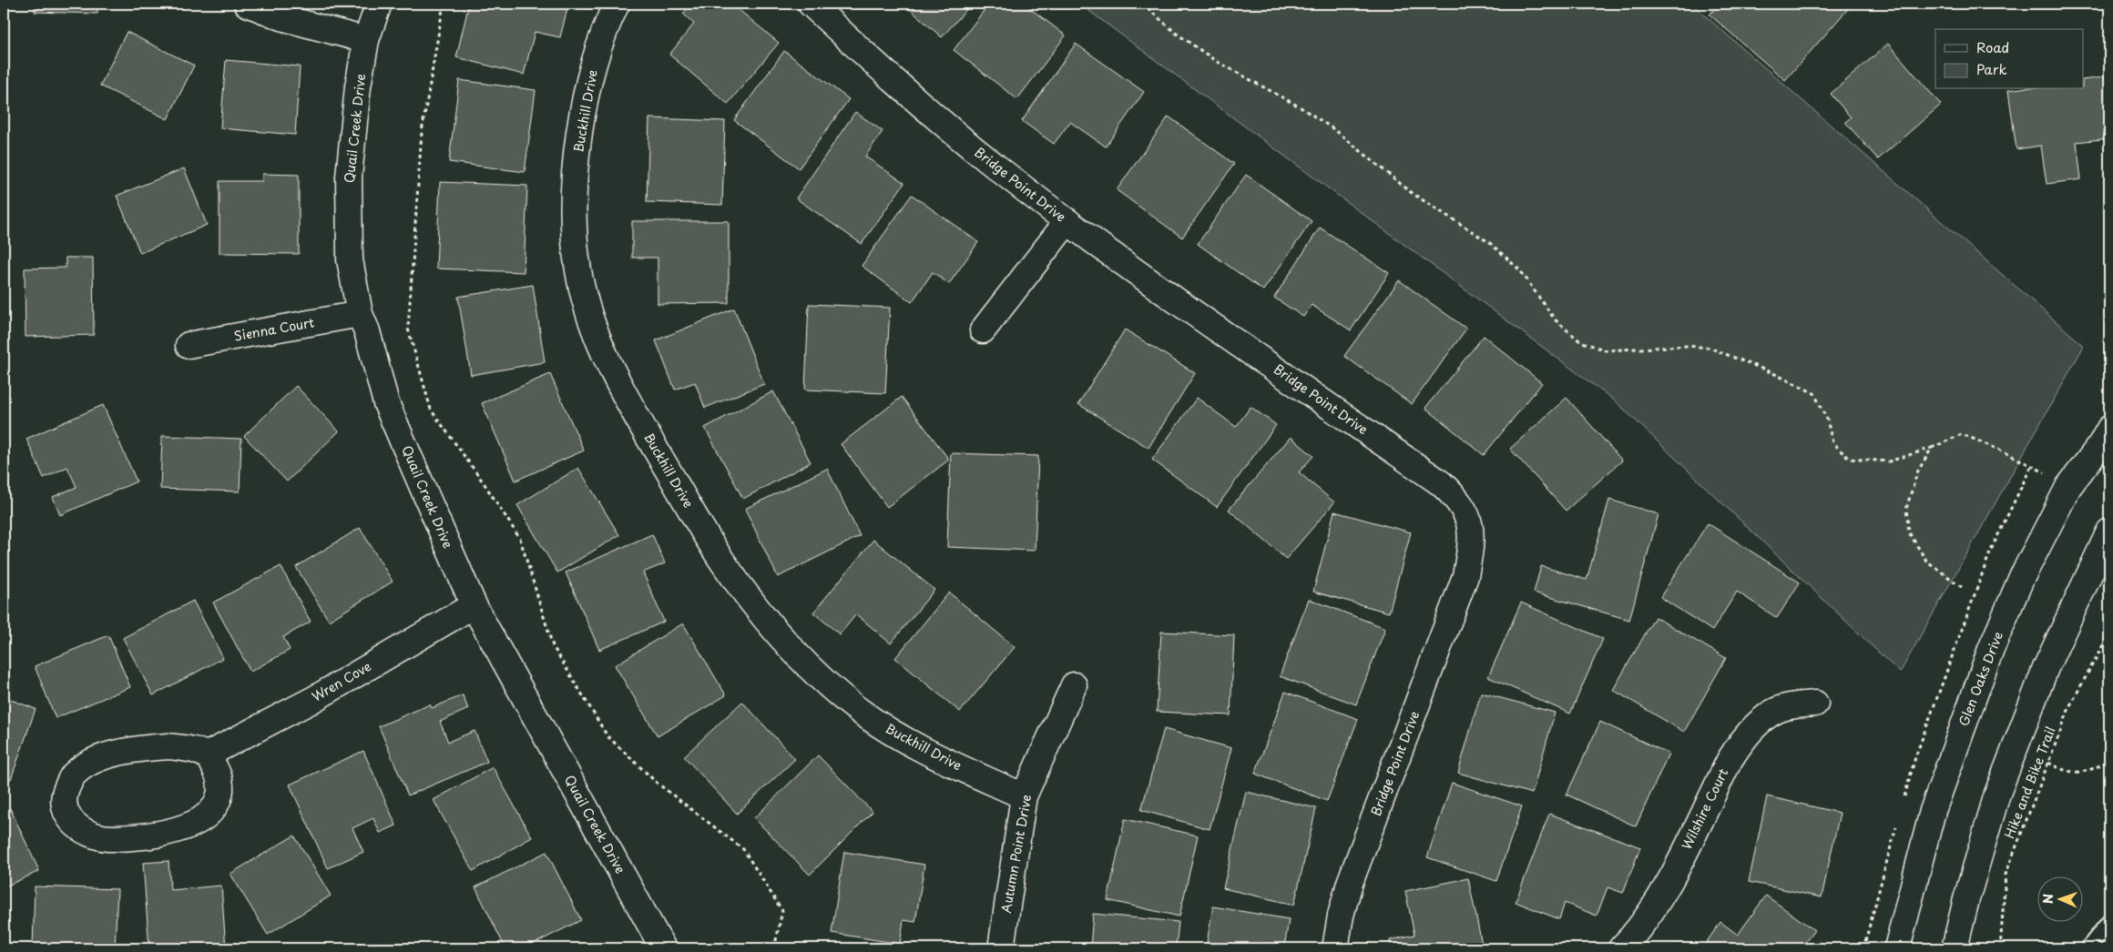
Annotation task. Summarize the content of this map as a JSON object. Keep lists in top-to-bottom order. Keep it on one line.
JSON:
{"streets":{"street":["Buckhill Drive","Quail Creek Drive","Bridge Point Drive","Sienna Court","Glen Oaks Drive","Wren Cove","Wilshire Court","Autumn Point Drive"],"path":["Hike and Bike Trail"]},"crossings":[["Buckhill Drive","Autumn Point Drive"],["Quail Creek Drive","Sienna Court"],["Quail Creek Drive","Wren Cove"]],"legend":["Road","Park"],"north":"left"}
